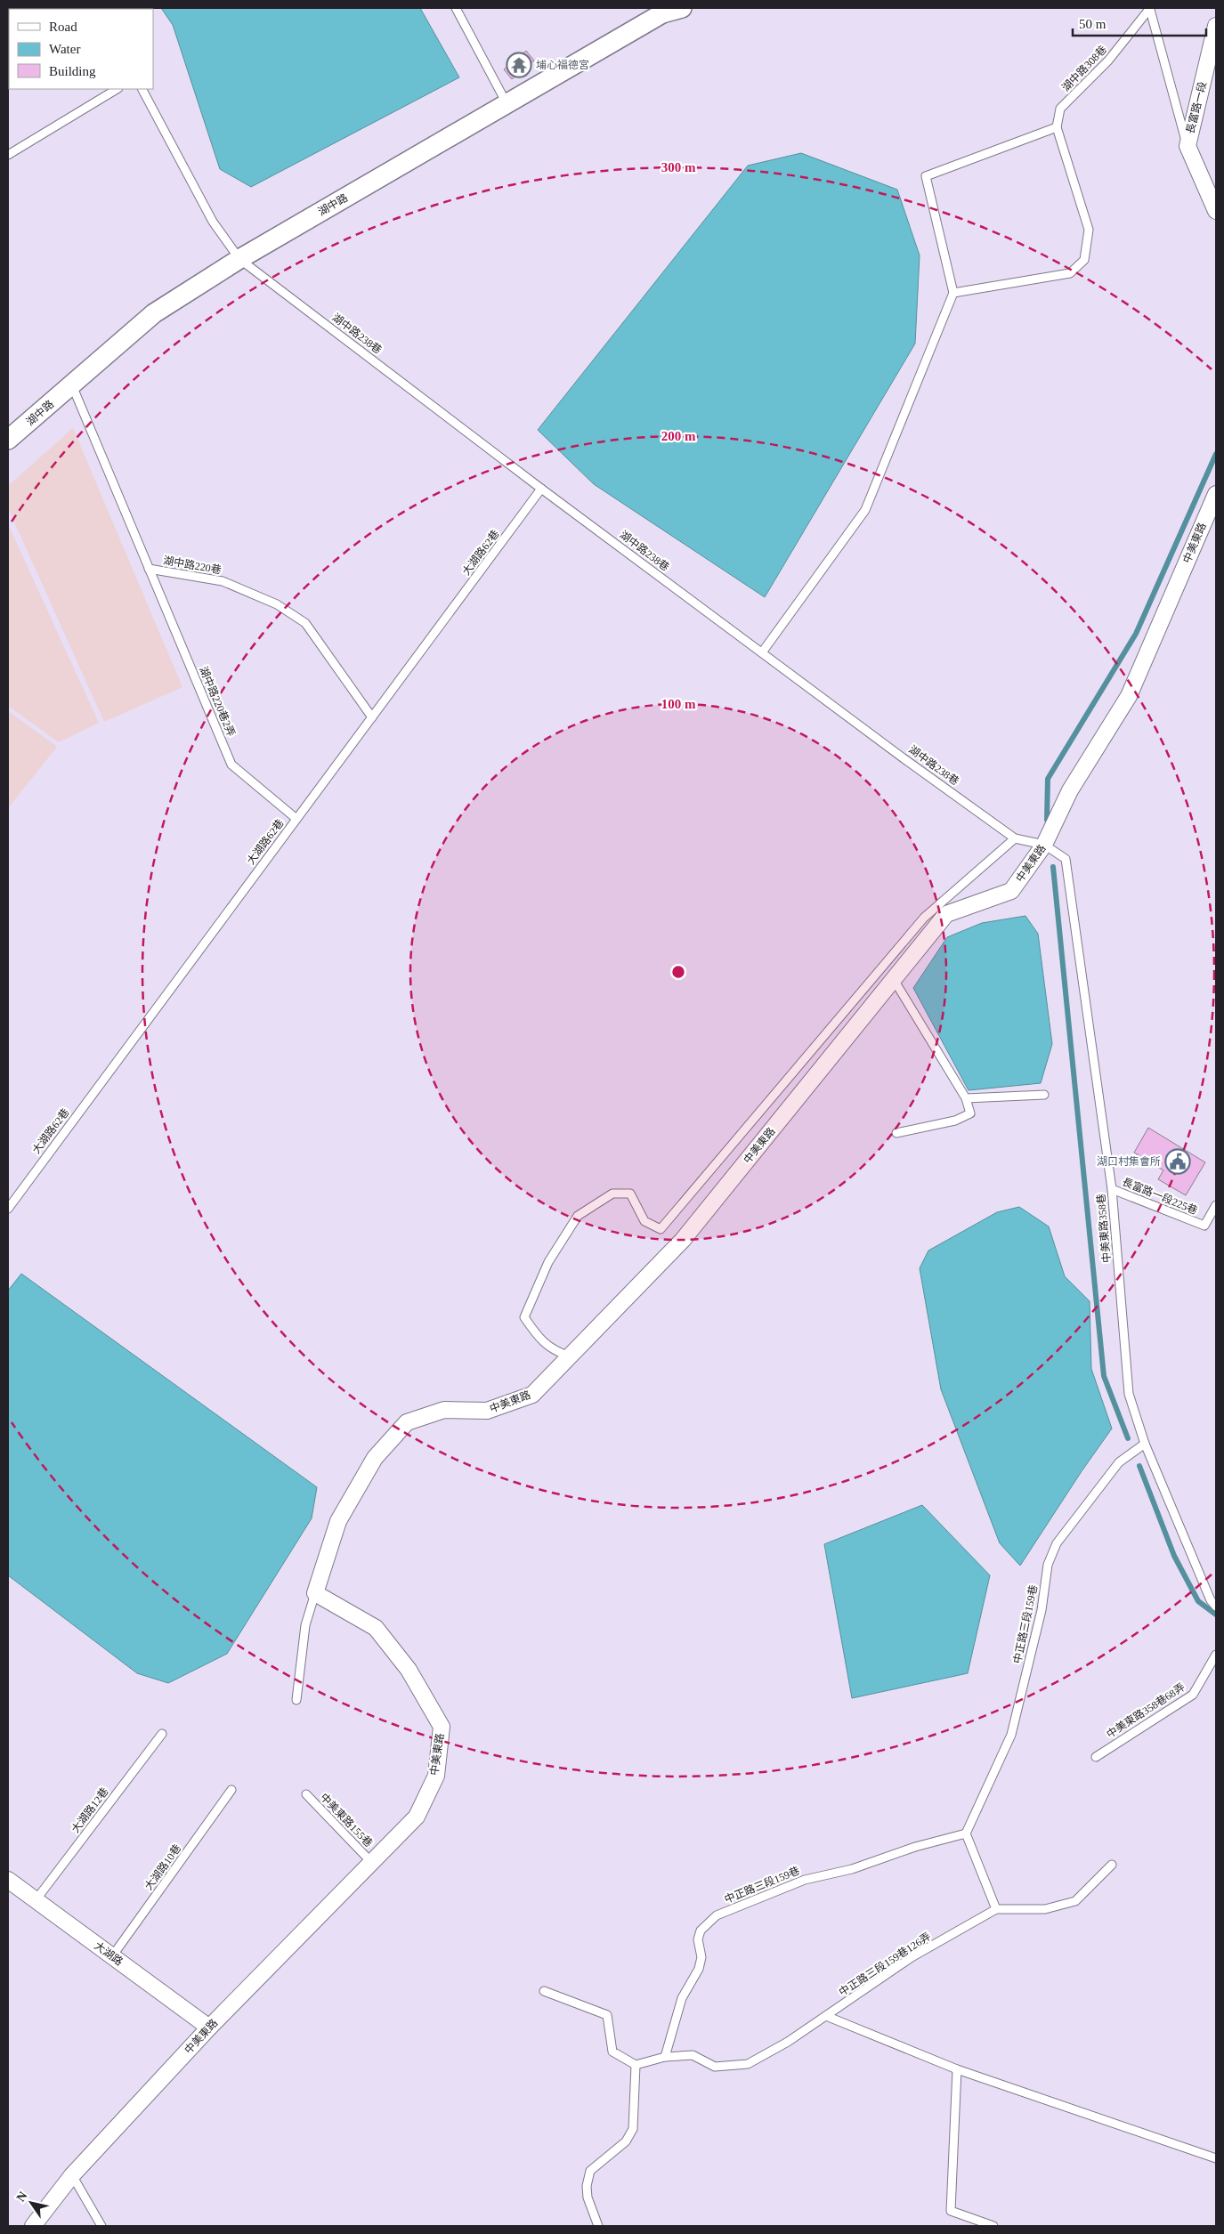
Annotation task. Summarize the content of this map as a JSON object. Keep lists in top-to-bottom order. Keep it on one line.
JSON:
{"streets":{"street":["長富路一段","湖中路","中美東路","大湖路"],"lane":["湖中路308巷","湖中路238巷","大湖路62巷","湖中路220巷","湖中路220巷2弄","長富路一段225巷","中美東路358巷","中正路三段159巷","中美東路358巷68弄","大湖路12巷","中美東路155巷","大湖路10巷","中正路三段159巷126弄"]},"crossings":[["湖中路","湖中路238巷"],["湖中路","湖中路220巷"],["湖中路238巷","中美東路"],["湖中路238巷","大湖路62巷"],["湖中路238巷","中美東路358巷"],["中美東路","中美東路358巷"],["中美東路","中美東路155巷"],["中美東路","大湖路"],["大湖路62巷","湖中路220巷"],["大湖路62巷","湖中路220巷2弄"],["湖中路220巷","湖中路220巷2弄"],["長富路一段225巷","中美東路358巷"],["中美東路358巷","中正路三段159巷"],["中正路三段159巷","中正路三段159巷126弄"],["大湖路12巷","大湖路"],["大湖路10巷","大湖路"]],"places":{"temple":["埔心福德宮"],"public building":["湖口村集會所"]},"legend":["Road","Water","Building"],"scale_bar":"50 m","north":"top left","rings":["300 m","200 m","100 m"]}
